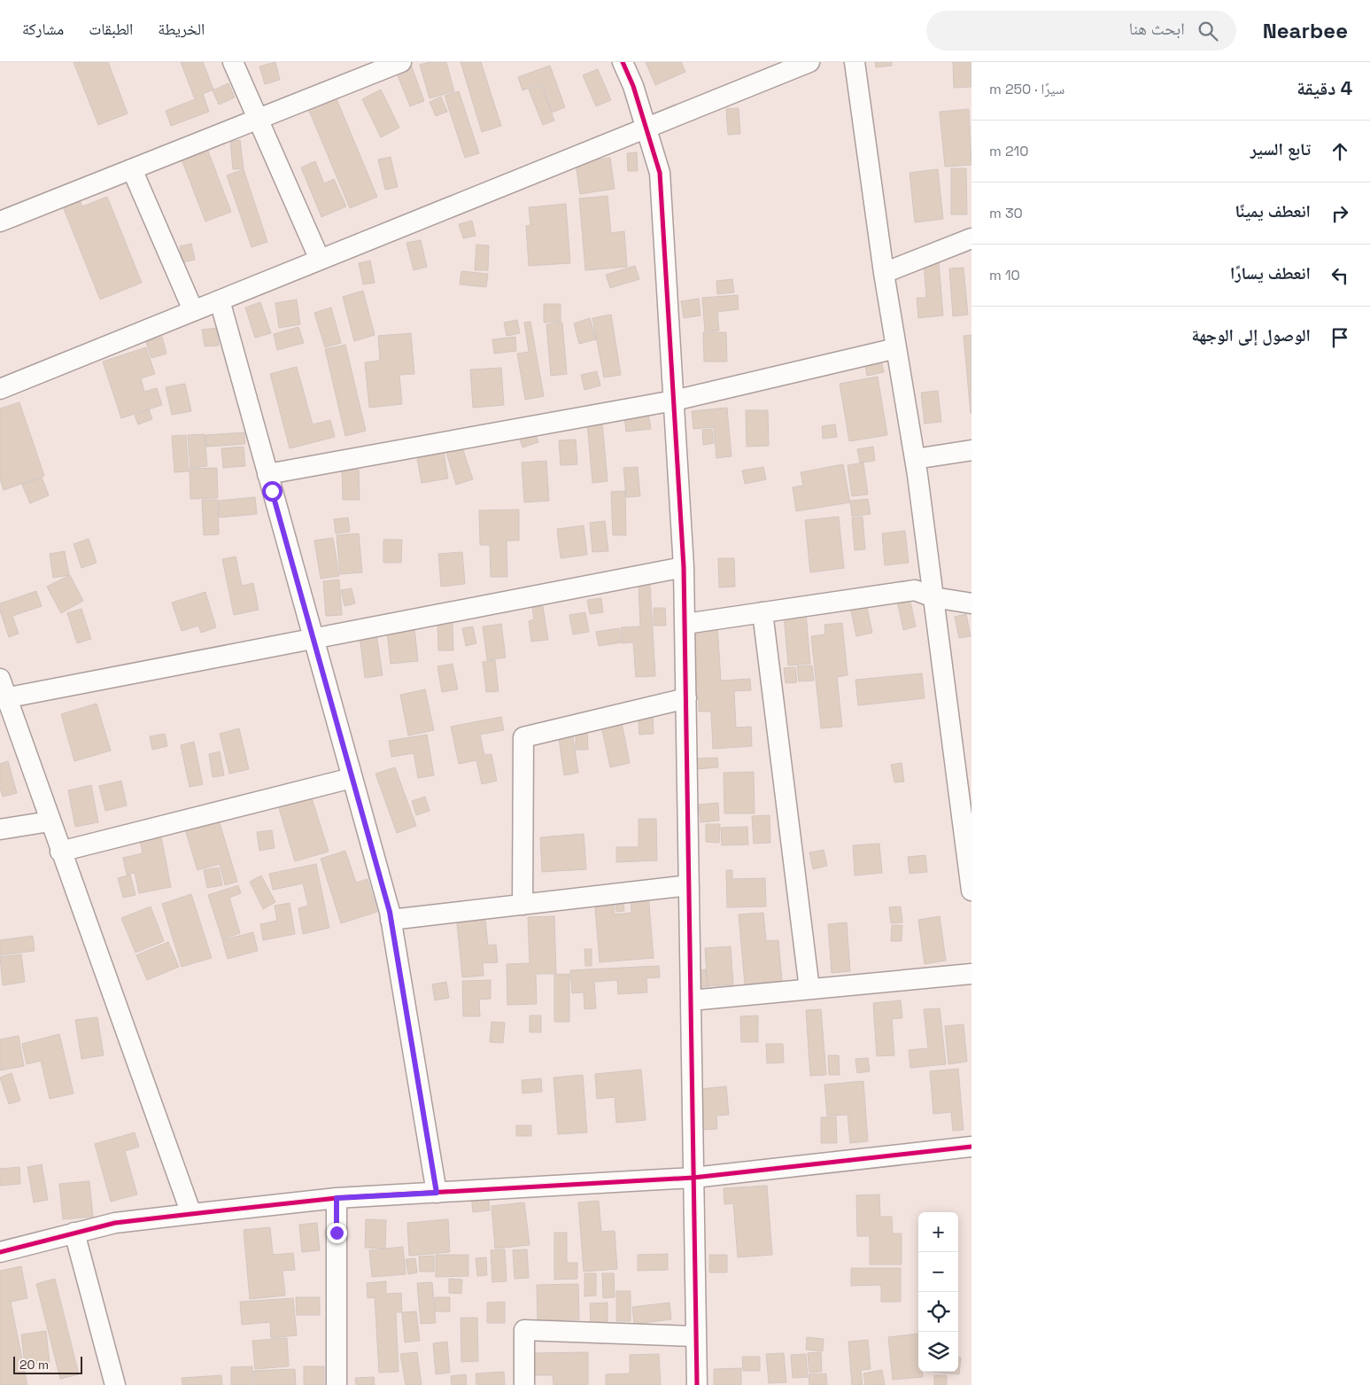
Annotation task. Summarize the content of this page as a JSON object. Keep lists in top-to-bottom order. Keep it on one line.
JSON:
{"scale_bar":"20 m","page":{"header":"Nearbee","search":"ابحث هنا","nav":["الخريطة","الطبقات","مشاركة"],"heading":["4 دقيقة","سيرًا · 250 m"],"list":[["تابع السير","210 m"],["انعطف يمينًا","30 m"],["انعطف يسارًا","10 m"],"الوصول إلى الوجهة"],"map_buttons":["+","−"],"scale":"20 m"}}
